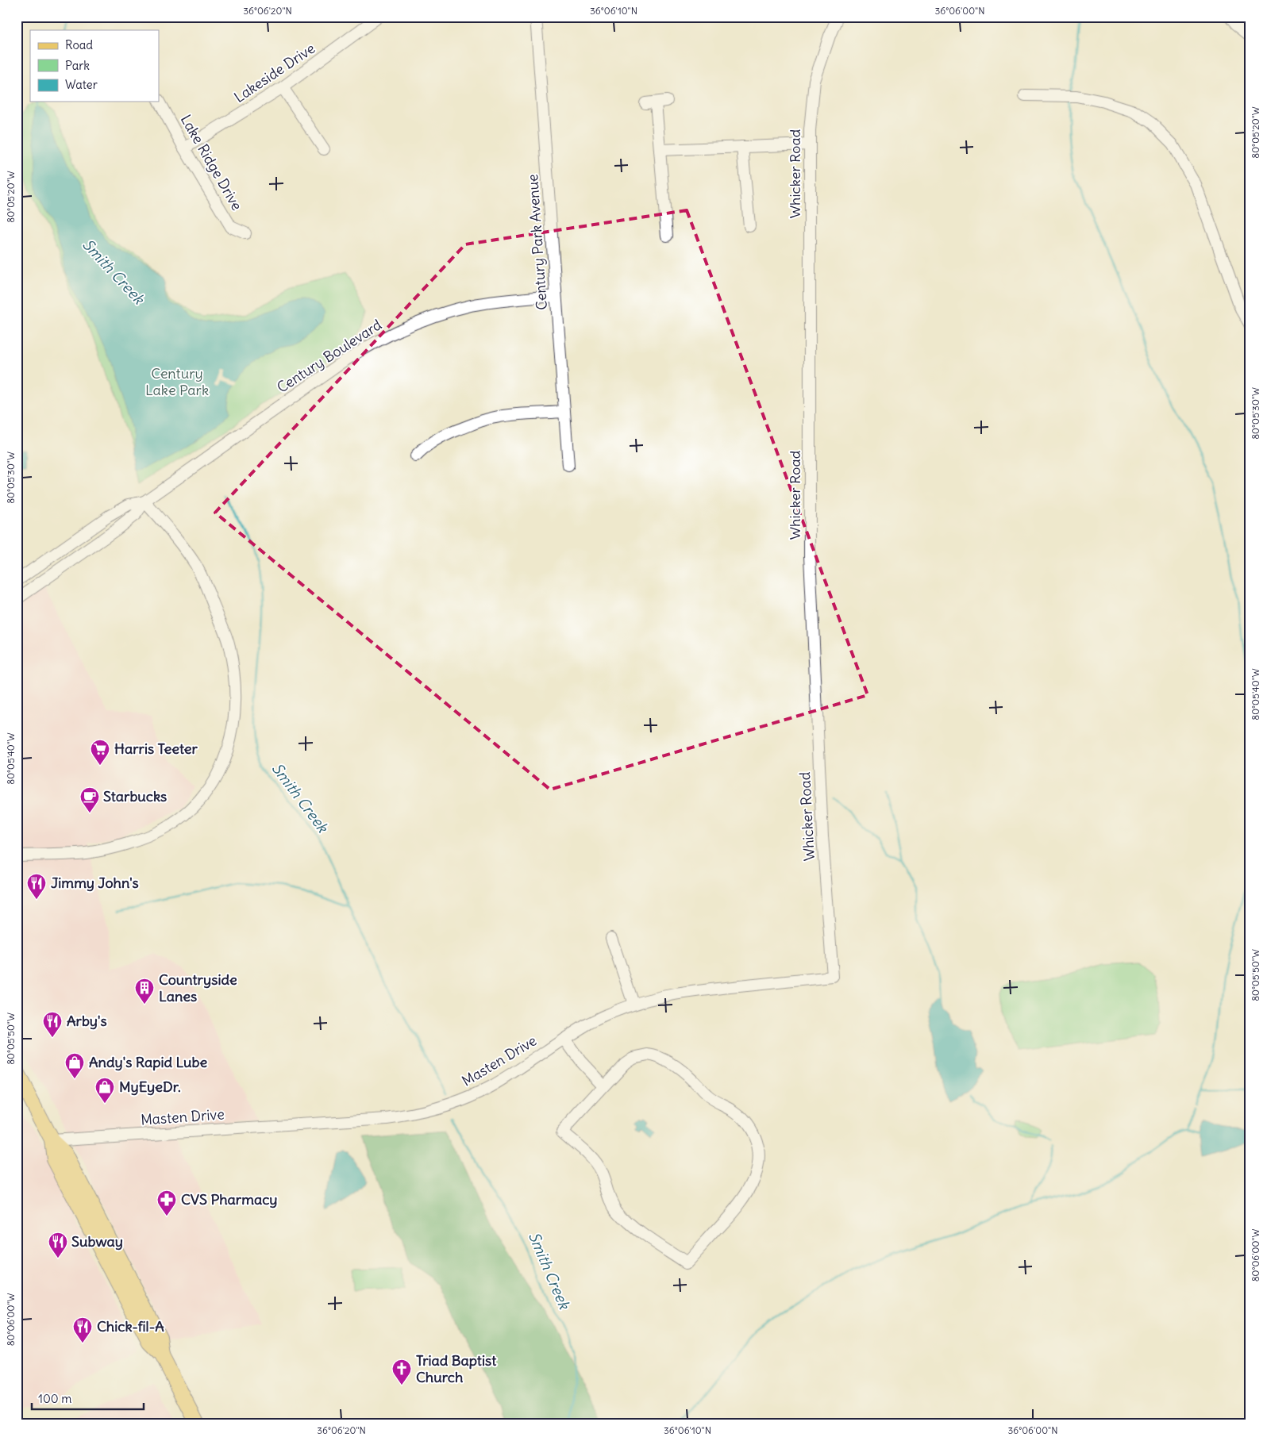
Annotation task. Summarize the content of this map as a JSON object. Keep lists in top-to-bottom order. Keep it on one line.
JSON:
{"streets":{"street":["Lakeside Drive","Lake Ridge Drive","Whicker Road","Century Park Avenue","Century Boulevard","Masten Drive"]},"crossings":[["Lakeside Drive","Lake Ridge Drive"],["Whicker Road","Masten Drive"],["Century Park Avenue","Century Boulevard"]],"water":["Smith Creek"],"parks":["Century Lake Park"],"places":{"supermarket":["Harris Teeter"],"cafe":["Starbucks"],"restaurant":["Jimmy John's","Arby's","Subway","Chick-fil-A"],"building":["Countryside Lanes"],"shop":["Andy's Rapid Lube","MyEyeDr."],"pharmacy":["CVS Pharmacy"],"church":["Triad Baptist Church"]},"legend":["Road","Park","Water"],"scale_bar":"100 m","coordinates":["36°06'20\"N","36°06'10\"N","36°06'00\"N","80°05'20\"W","80°05'30\"W","80°05'40\"W","80°05'50\"W","80°06'00\"W"]}
